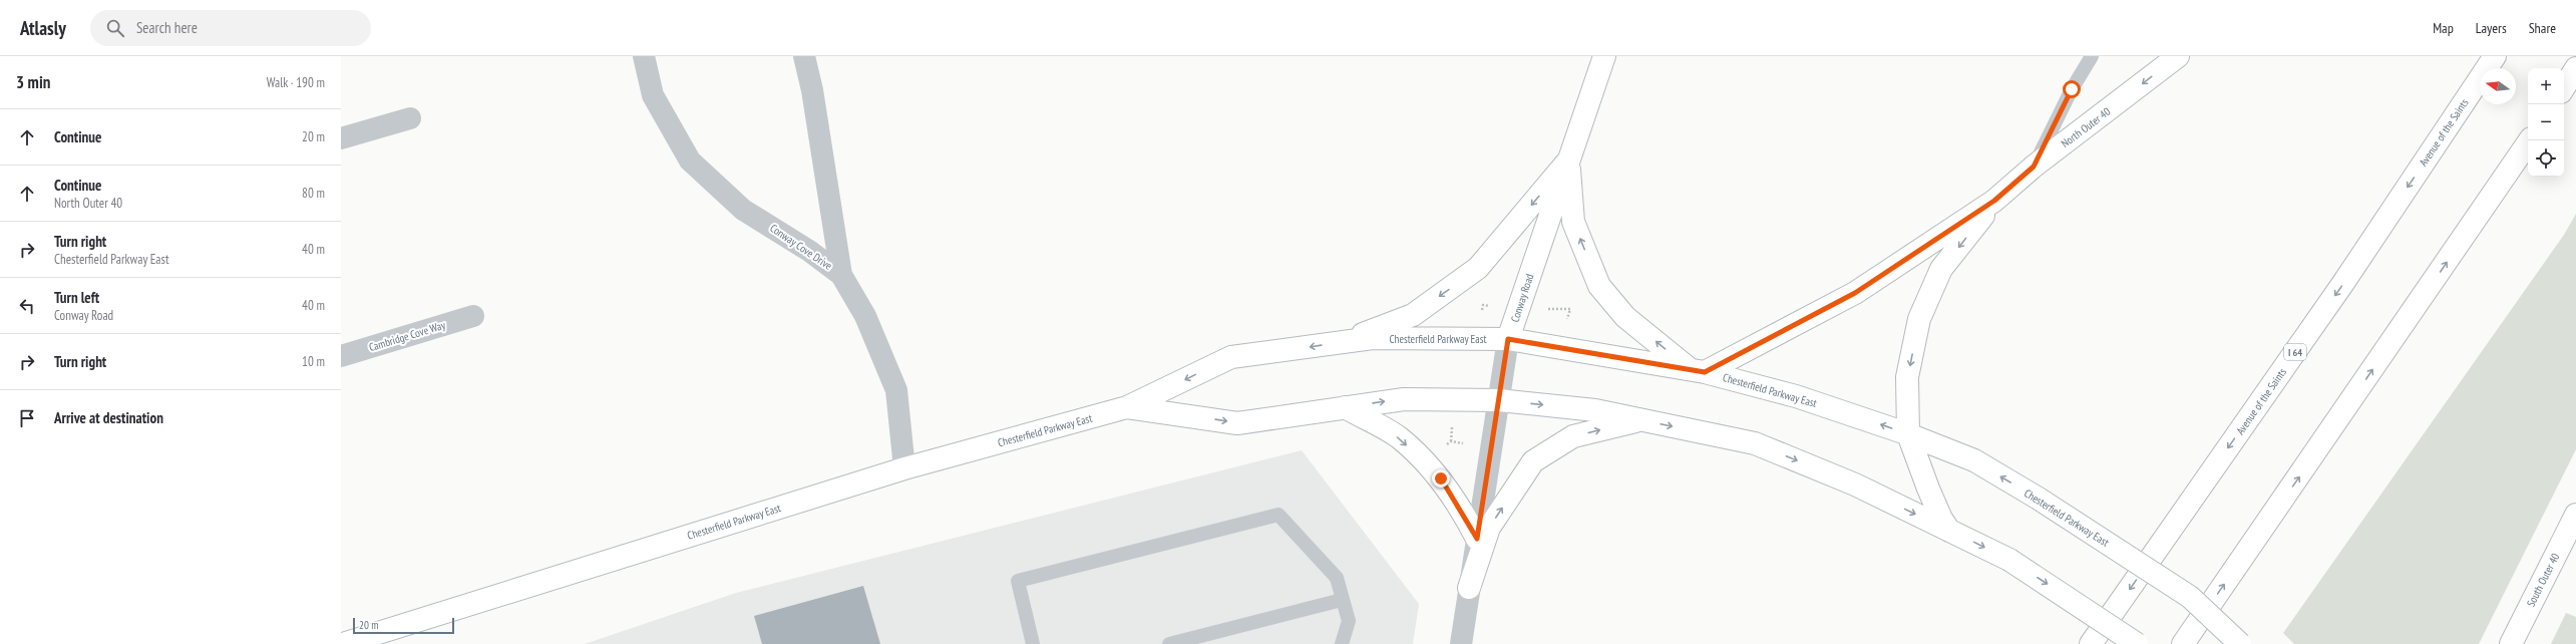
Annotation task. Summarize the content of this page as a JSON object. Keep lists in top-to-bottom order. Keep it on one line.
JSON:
{"streets":{"main road":["North Outer 40","Avenue of the Saints","Conway Road","Chesterfield Parkway East","I 64","South Outer 40"],"street":["Conway Cove Drive","Cambridge Cove Way"]},"crossings":[["North Outer 40","Chesterfield Parkway East"],["Conway Cove Drive","Chesterfield Parkway East"],["Conway Road","Chesterfield Parkway East"]],"scale_bar":"20 m","north":"left","page":{"header":"Atlasly","search":"Search here","nav":["Map","Layers","Share"],"heading":["3 min","Walk · 190 m"],"map_buttons":["+","−"],"list":[["Continue","20 m"],["Continue","North Outer 40","80 m"],["Turn right","Chesterfield Parkway East","40 m"],["Turn left","Conway Road","40 m"],["Turn right","10 m"],"Arrive at destination"],"scale":"20 m"}}
